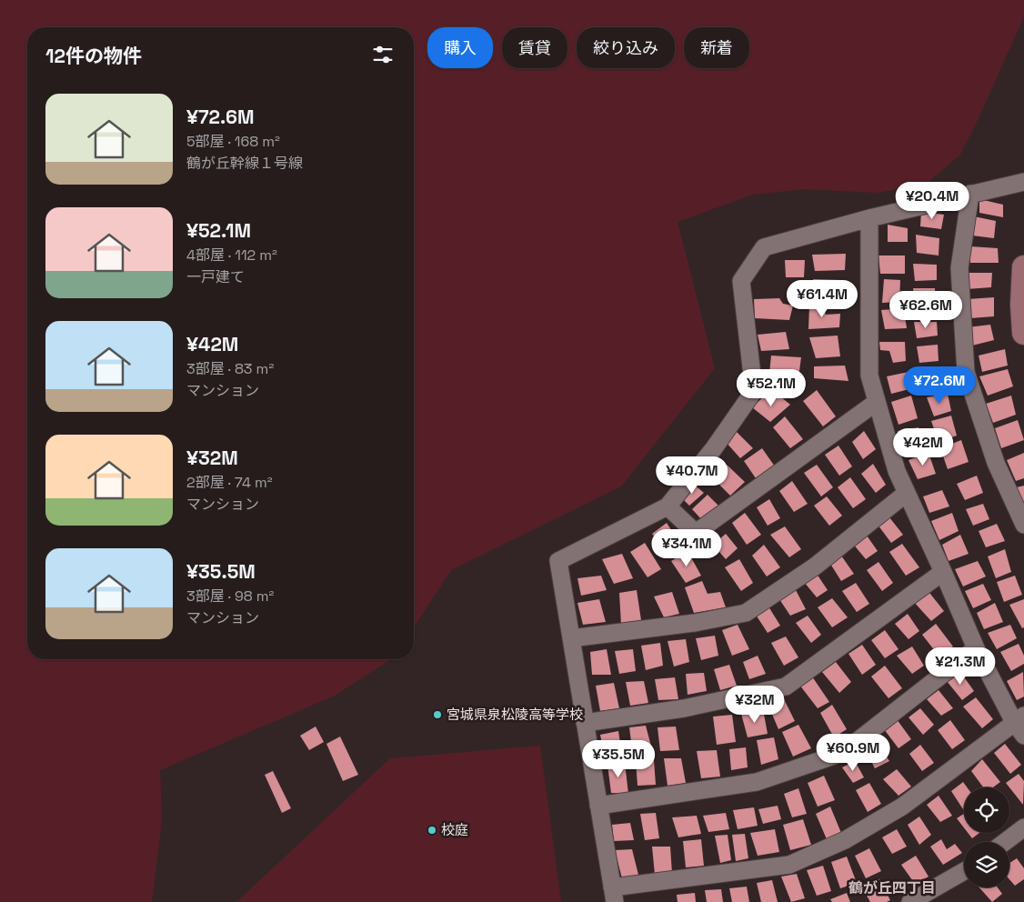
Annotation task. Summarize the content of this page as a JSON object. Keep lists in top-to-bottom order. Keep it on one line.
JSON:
{"districts":["鶴が丘四丁目"],"places":["宮城県泉松陵高等学校","校庭"],"page":{"chip":["購入","賃貸","絞り込み","新着"],"heading":"12件の物件","list":[{"name":"¥72.6M","note":"5部屋 · 168 m² · 鶴が丘幹線１号線"},{"name":"¥52.1M","note":"4部屋 · 112 m² · 一戸建て"},{"name":"¥42M","note":"3部屋 · 83 m² · マンション"},{"name":"¥32M","note":"2部屋 · 74 m² · マンション"},{"name":"¥35.5M","note":"3部屋 · 98 m² · マンション"}],"price":["¥20.4M","¥61.4M","¥62.6M","¥72.6M","¥52.1M","¥42M","¥40.7M","¥34.1M","¥21.3M","¥32M","¥60.9M","¥35.5M"]}}
